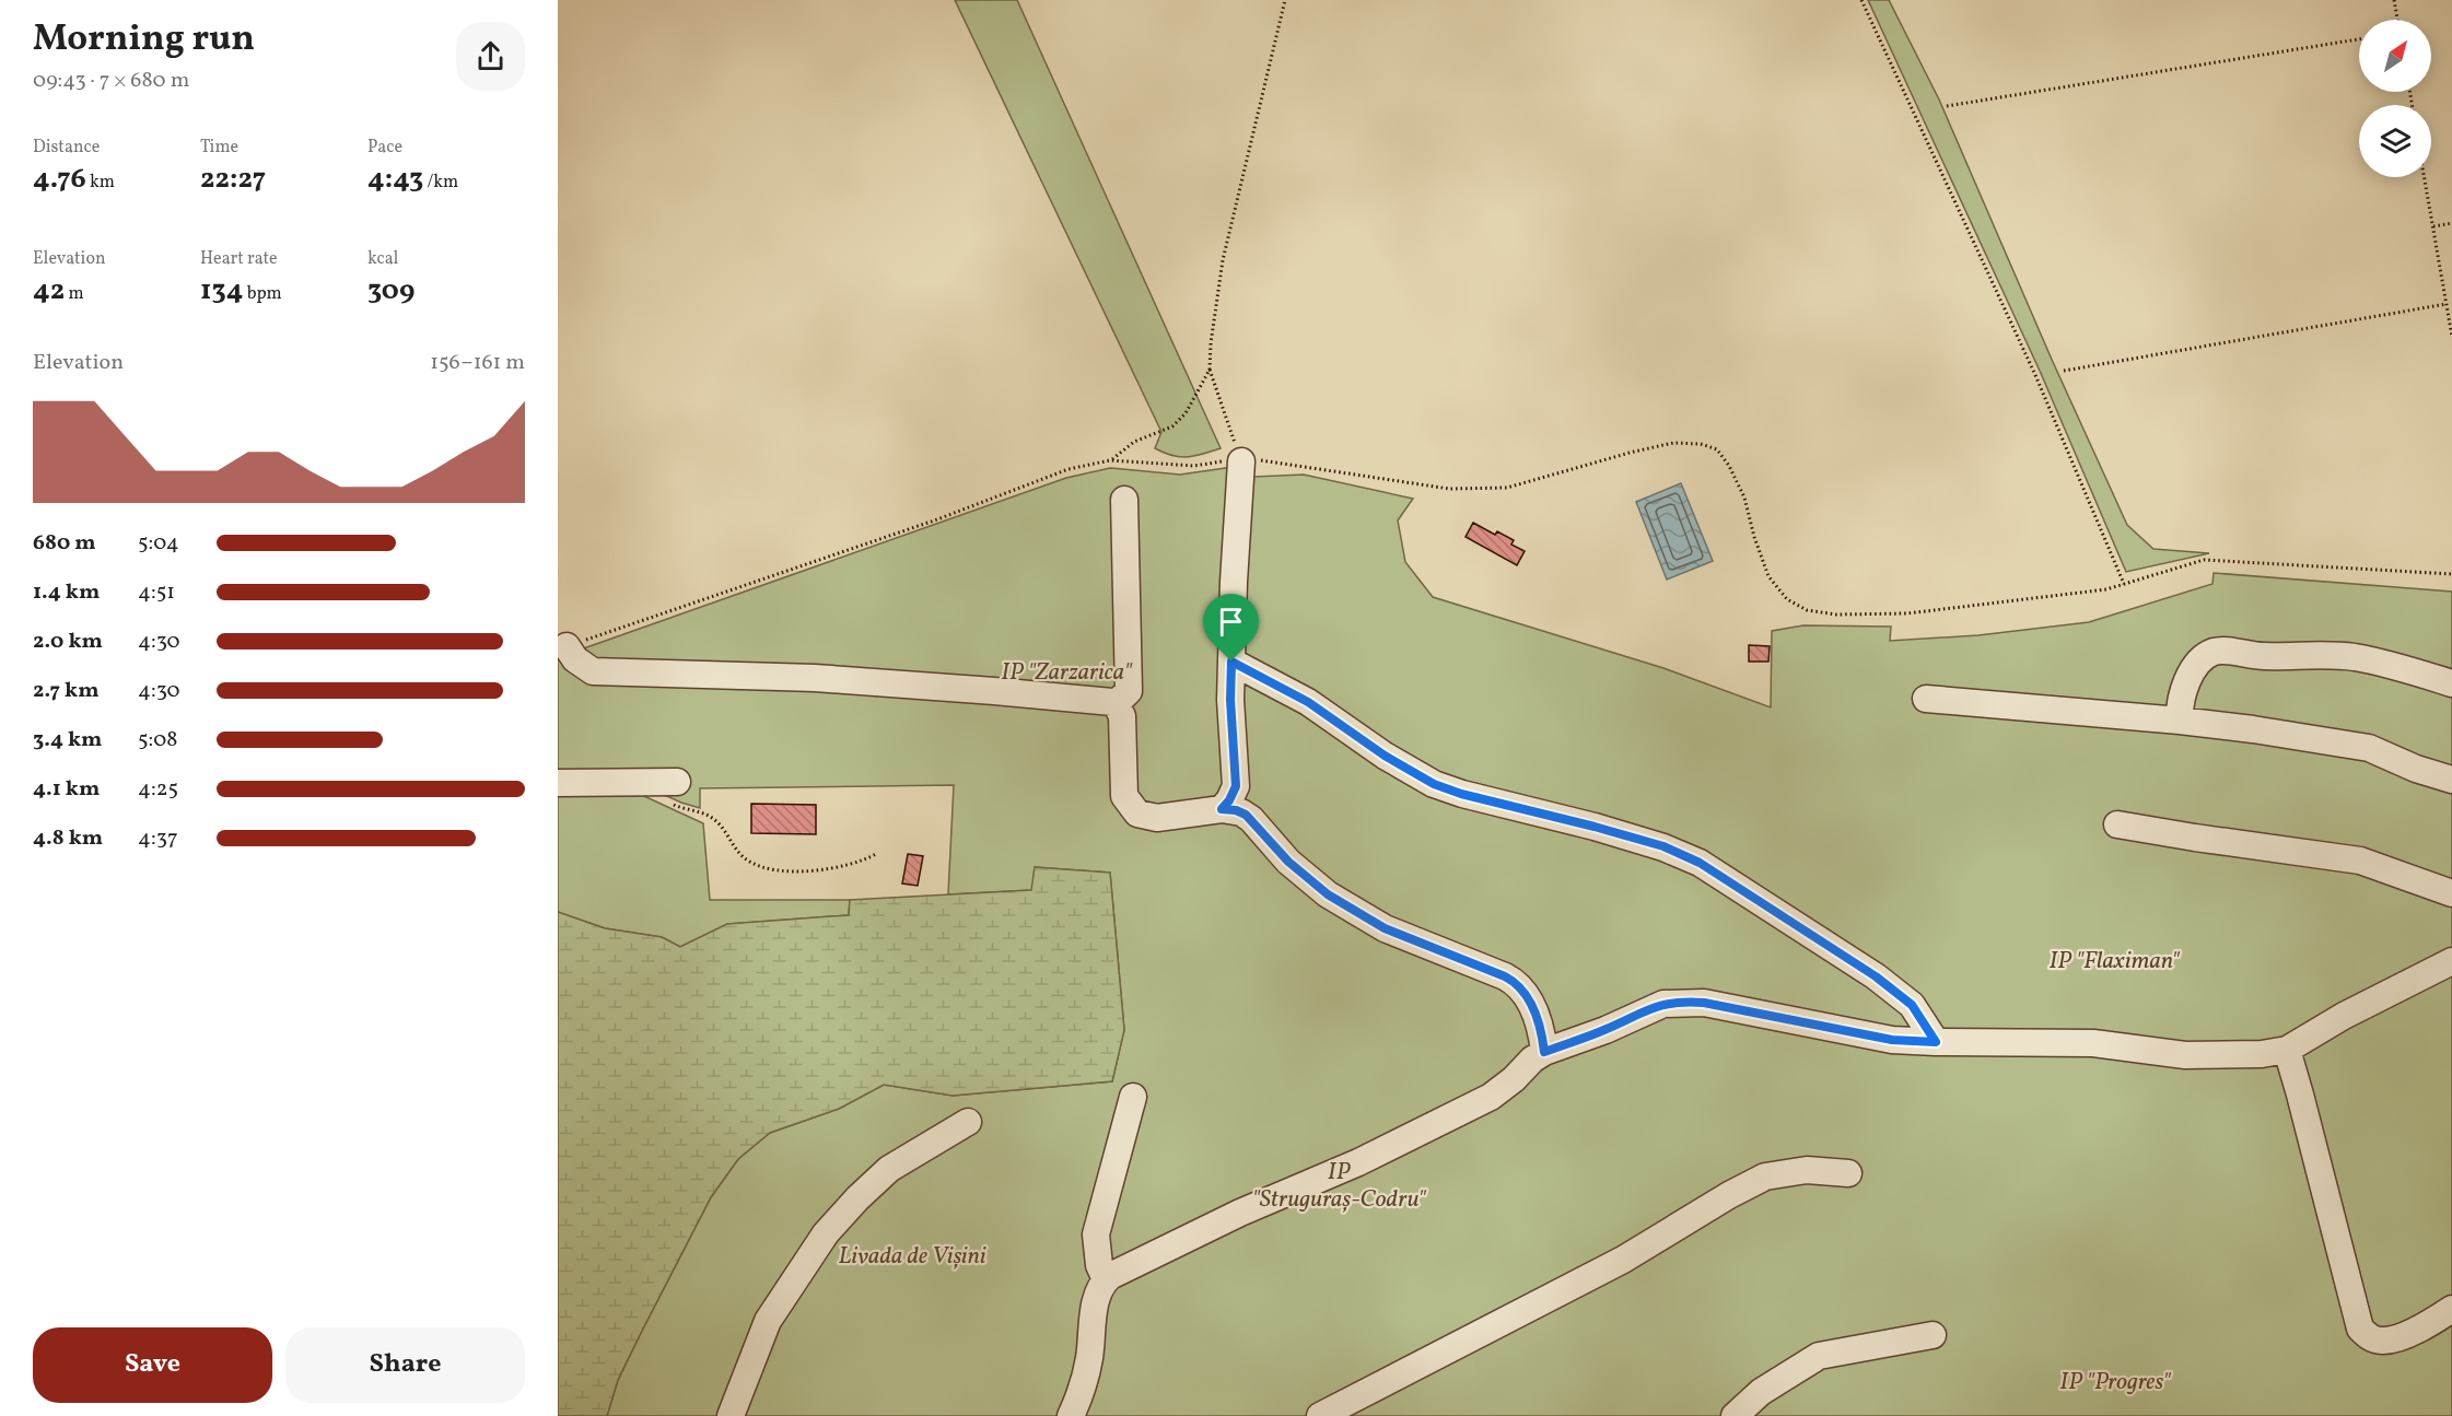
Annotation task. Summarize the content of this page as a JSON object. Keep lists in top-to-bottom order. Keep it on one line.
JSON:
{"parks":["IP \"Zarzarica\"","IP \"Flaximan\"","IP \"Struguraș-Codru\"","Livada de Vișini","IP \"Progres\""],"north":"top right","page":{"heading":["Morning run","09:43 · 7 × 680 m"],"stats":[["Distance","4.76 km"],["Time","22:27"],["Pace","4:43 /km"],["Elevation","42 m"],["Heart rate","134 bpm"],["kcal","309"]],"chart":["Elevation","156–161 m"],"list":[{"name":"680 m","note":"5:04"},{"name":"1.4 km","note":"4:51"},{"name":"2.0 km","note":"4:30"},{"name":"2.7 km","note":"4:30"},{"name":"3.4 km","note":"5:08"},{"name":"4.1 km","note":"4:25"},{"name":"4.8 km","note":"4:37"}],"buttons":["Save","Share"]}}
